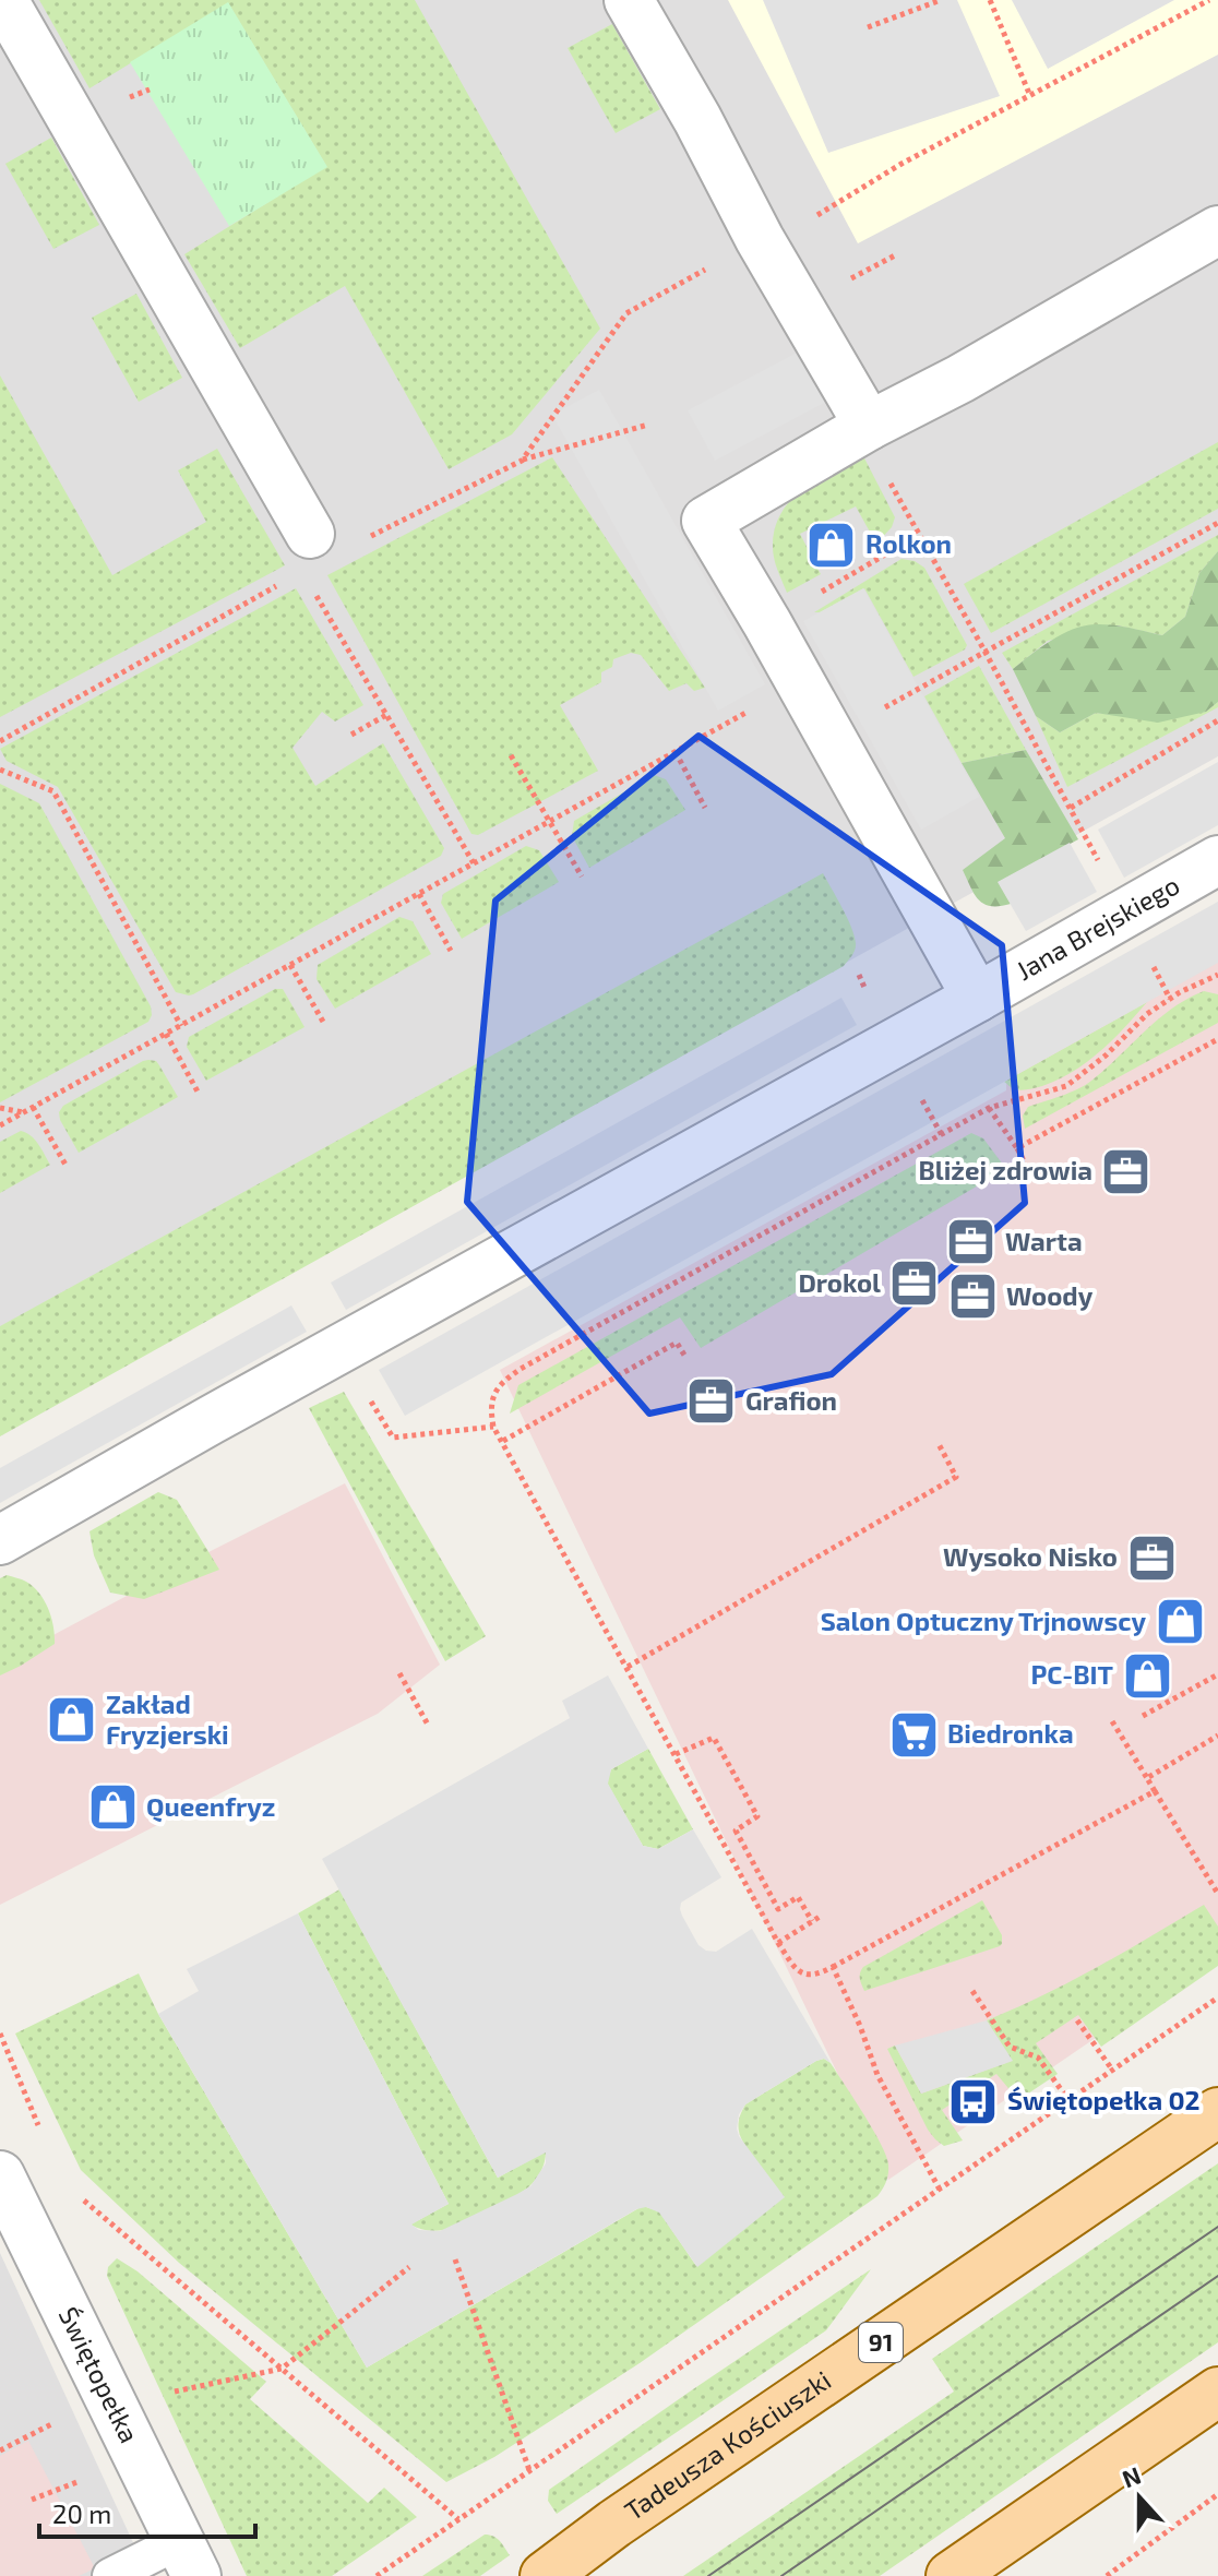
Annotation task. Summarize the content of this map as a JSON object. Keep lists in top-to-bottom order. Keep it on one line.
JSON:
{"streets":{"main road":["91","Tadeusza Kościuszki"],"street":["Jana Brejskiego","Świętopełka"]},"places":{"shop":["Rolkon","Salon Optuczny Trjnowscy","PC-BIT","Zakład Fryzjerski","Queenfryz"],"office":["Bliżej zdrowia","Warta","Drokol","Woody","Grafion","Wysoko Nisko"],"supermarket":["Biedronka"],"bus stop":["Świętopełka 02"]},"scale_bar":"20 m","north":"top"}
